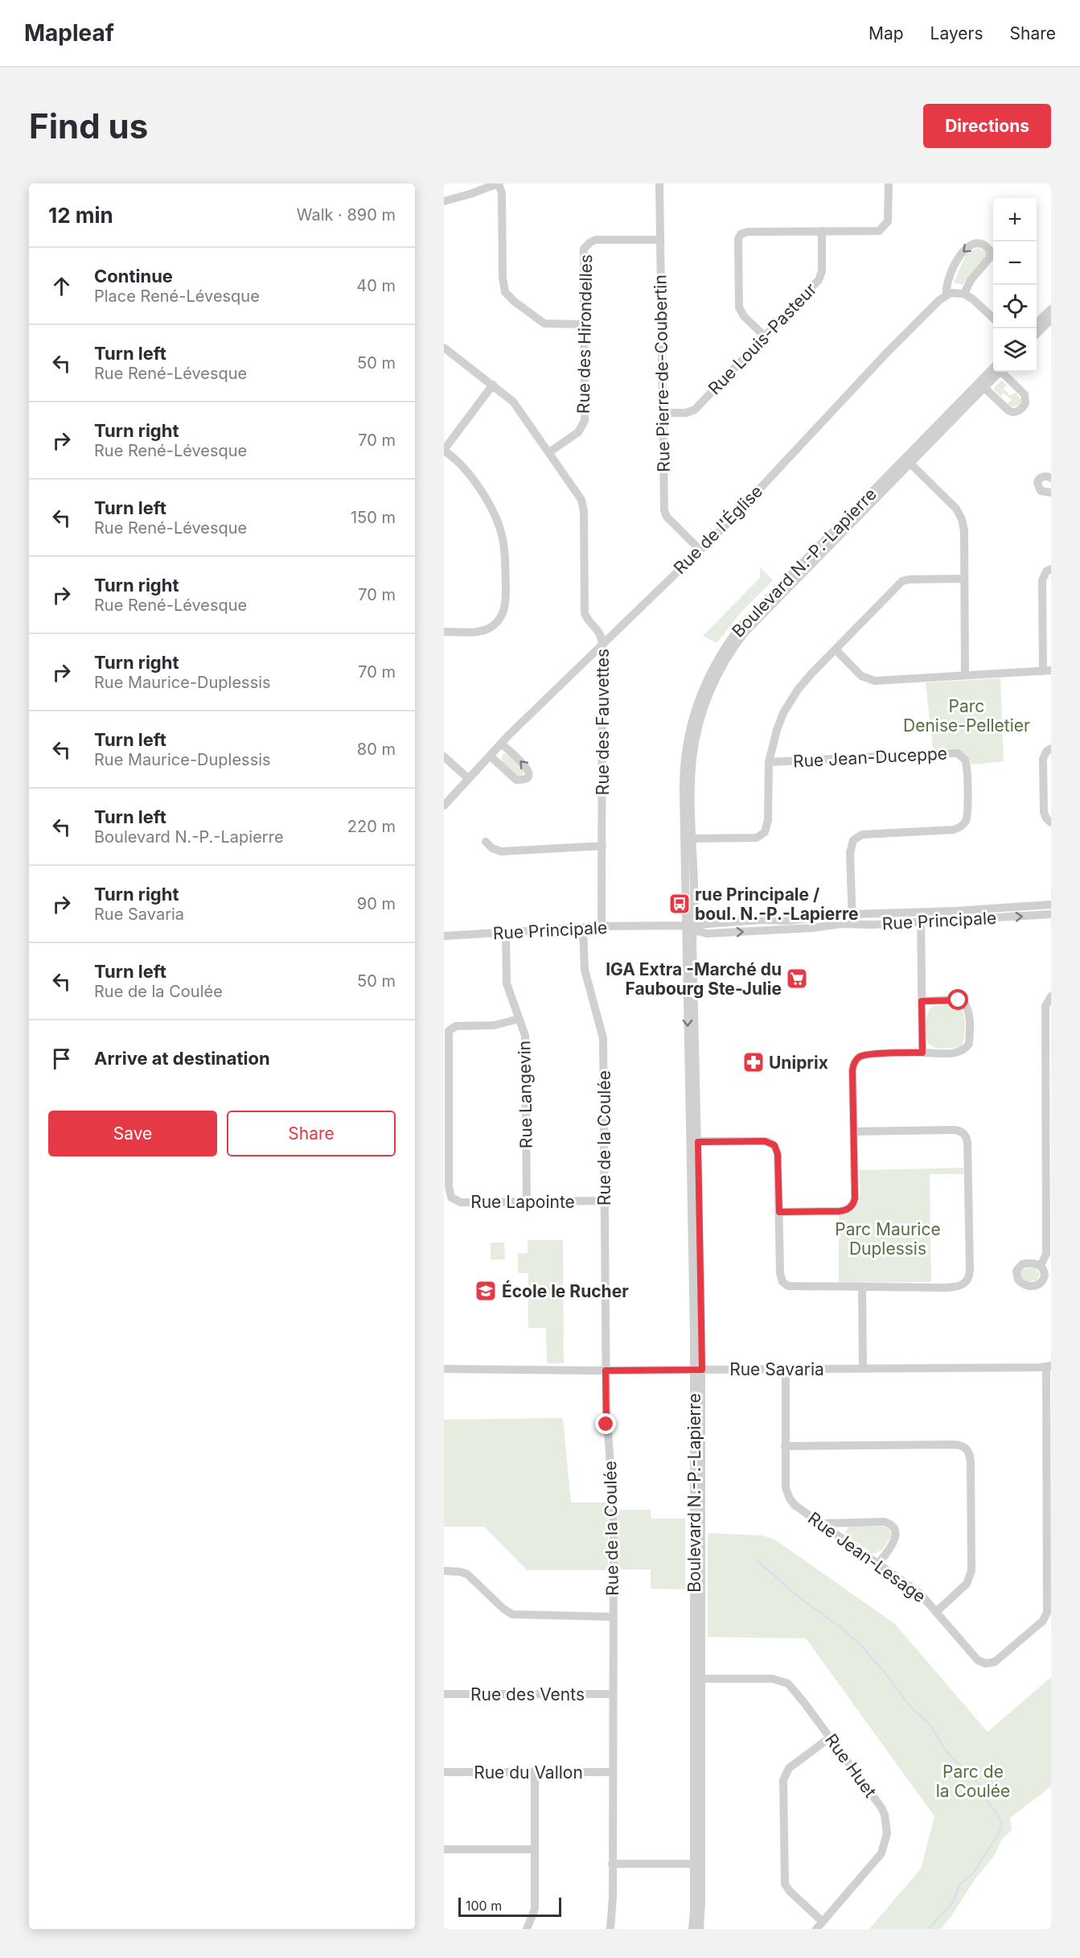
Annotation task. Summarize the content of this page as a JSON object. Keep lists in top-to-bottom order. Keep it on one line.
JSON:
{"streets":{"street":["Rue des Hirondelles","Rue Louis-Pasteur","Rue Pierre-de-Coubertin","Rue de l'Église","Boulevard N.-P.-Lapierre","Rue des Fauvettes","Rue Jean-Duceppe","Rue Principale","Rue Langevin","Rue de la Coulée","Rue Lapointe","Rue Savaria","Rue Jean-Lesage","Rue des Vents","Rue Huet","Rue du Vallon"]},"crossings":[["Rue des Hirondelles","Rue Pierre-de-Coubertin"],["Rue des Hirondelles","Rue des Fauvettes"],["Rue Louis-Pasteur","Rue Pierre-de-Coubertin"],["Rue Pierre-de-Coubertin","Rue de l'Église"],["Rue de l'Église","Rue des Fauvettes"],["Boulevard N.-P.-Lapierre","Rue Principale"],["Boulevard N.-P.-Lapierre","Rue Savaria"],["Boulevard N.-P.-Lapierre","Rue Huet"],["Rue des Fauvettes","Rue Principale"],["Rue Jean-Duceppe","Rue Principale"],["Rue Principale","Rue Langevin"],["Rue Principale","Rue de la Coulée"],["Rue Langevin","Rue Lapointe"],["Rue de la Coulée","Rue Lapointe"],["Rue de la Coulée","Rue Savaria"],["Rue de la Coulée","Rue des Vents"],["Rue de la Coulée","Rue du Vallon"],["Rue Savaria","Rue Jean-Lesage"]],"parks":["Parc Denise-Pelletier","Parc Maurice Duplessis","Parc de la Coulée"],"places":{"bus stop":["rue Principale / boul. N.-P.-Lapierre"],"supermarket":["IGA Extra -Marché du Faubourg Ste-Julie"],"pharmacy":["Uniprix"],"school or university":["École le Rucher"]},"scale_bar":"100 m","page":{"header":"Mapleaf","nav":["Map","Layers","Share"],"buttons":["Directions",["Save","Share"]],"title":"Find us","heading":["12 min","Walk · 890 m"],"map_buttons":["+","−"],"list":[["Continue","Place René-Lévesque","40 m"],["Turn left","Rue René-Lévesque","50 m"],["Turn right","Rue René-Lévesque","70 m"],["Turn left","Rue René-Lévesque","150 m"],["Turn right","Rue René-Lévesque","70 m"],["Turn right","Rue Maurice-Duplessis","70 m"],["Turn left","Rue Maurice-Duplessis","80 m"],["Turn left","Boulevard N.-P.-Lapierre","220 m"],["Turn right","Rue Savaria","90 m"],["Turn left","Rue de la Coulée","50 m"],"Arrive at destination"],"scale":"100 m"}}
